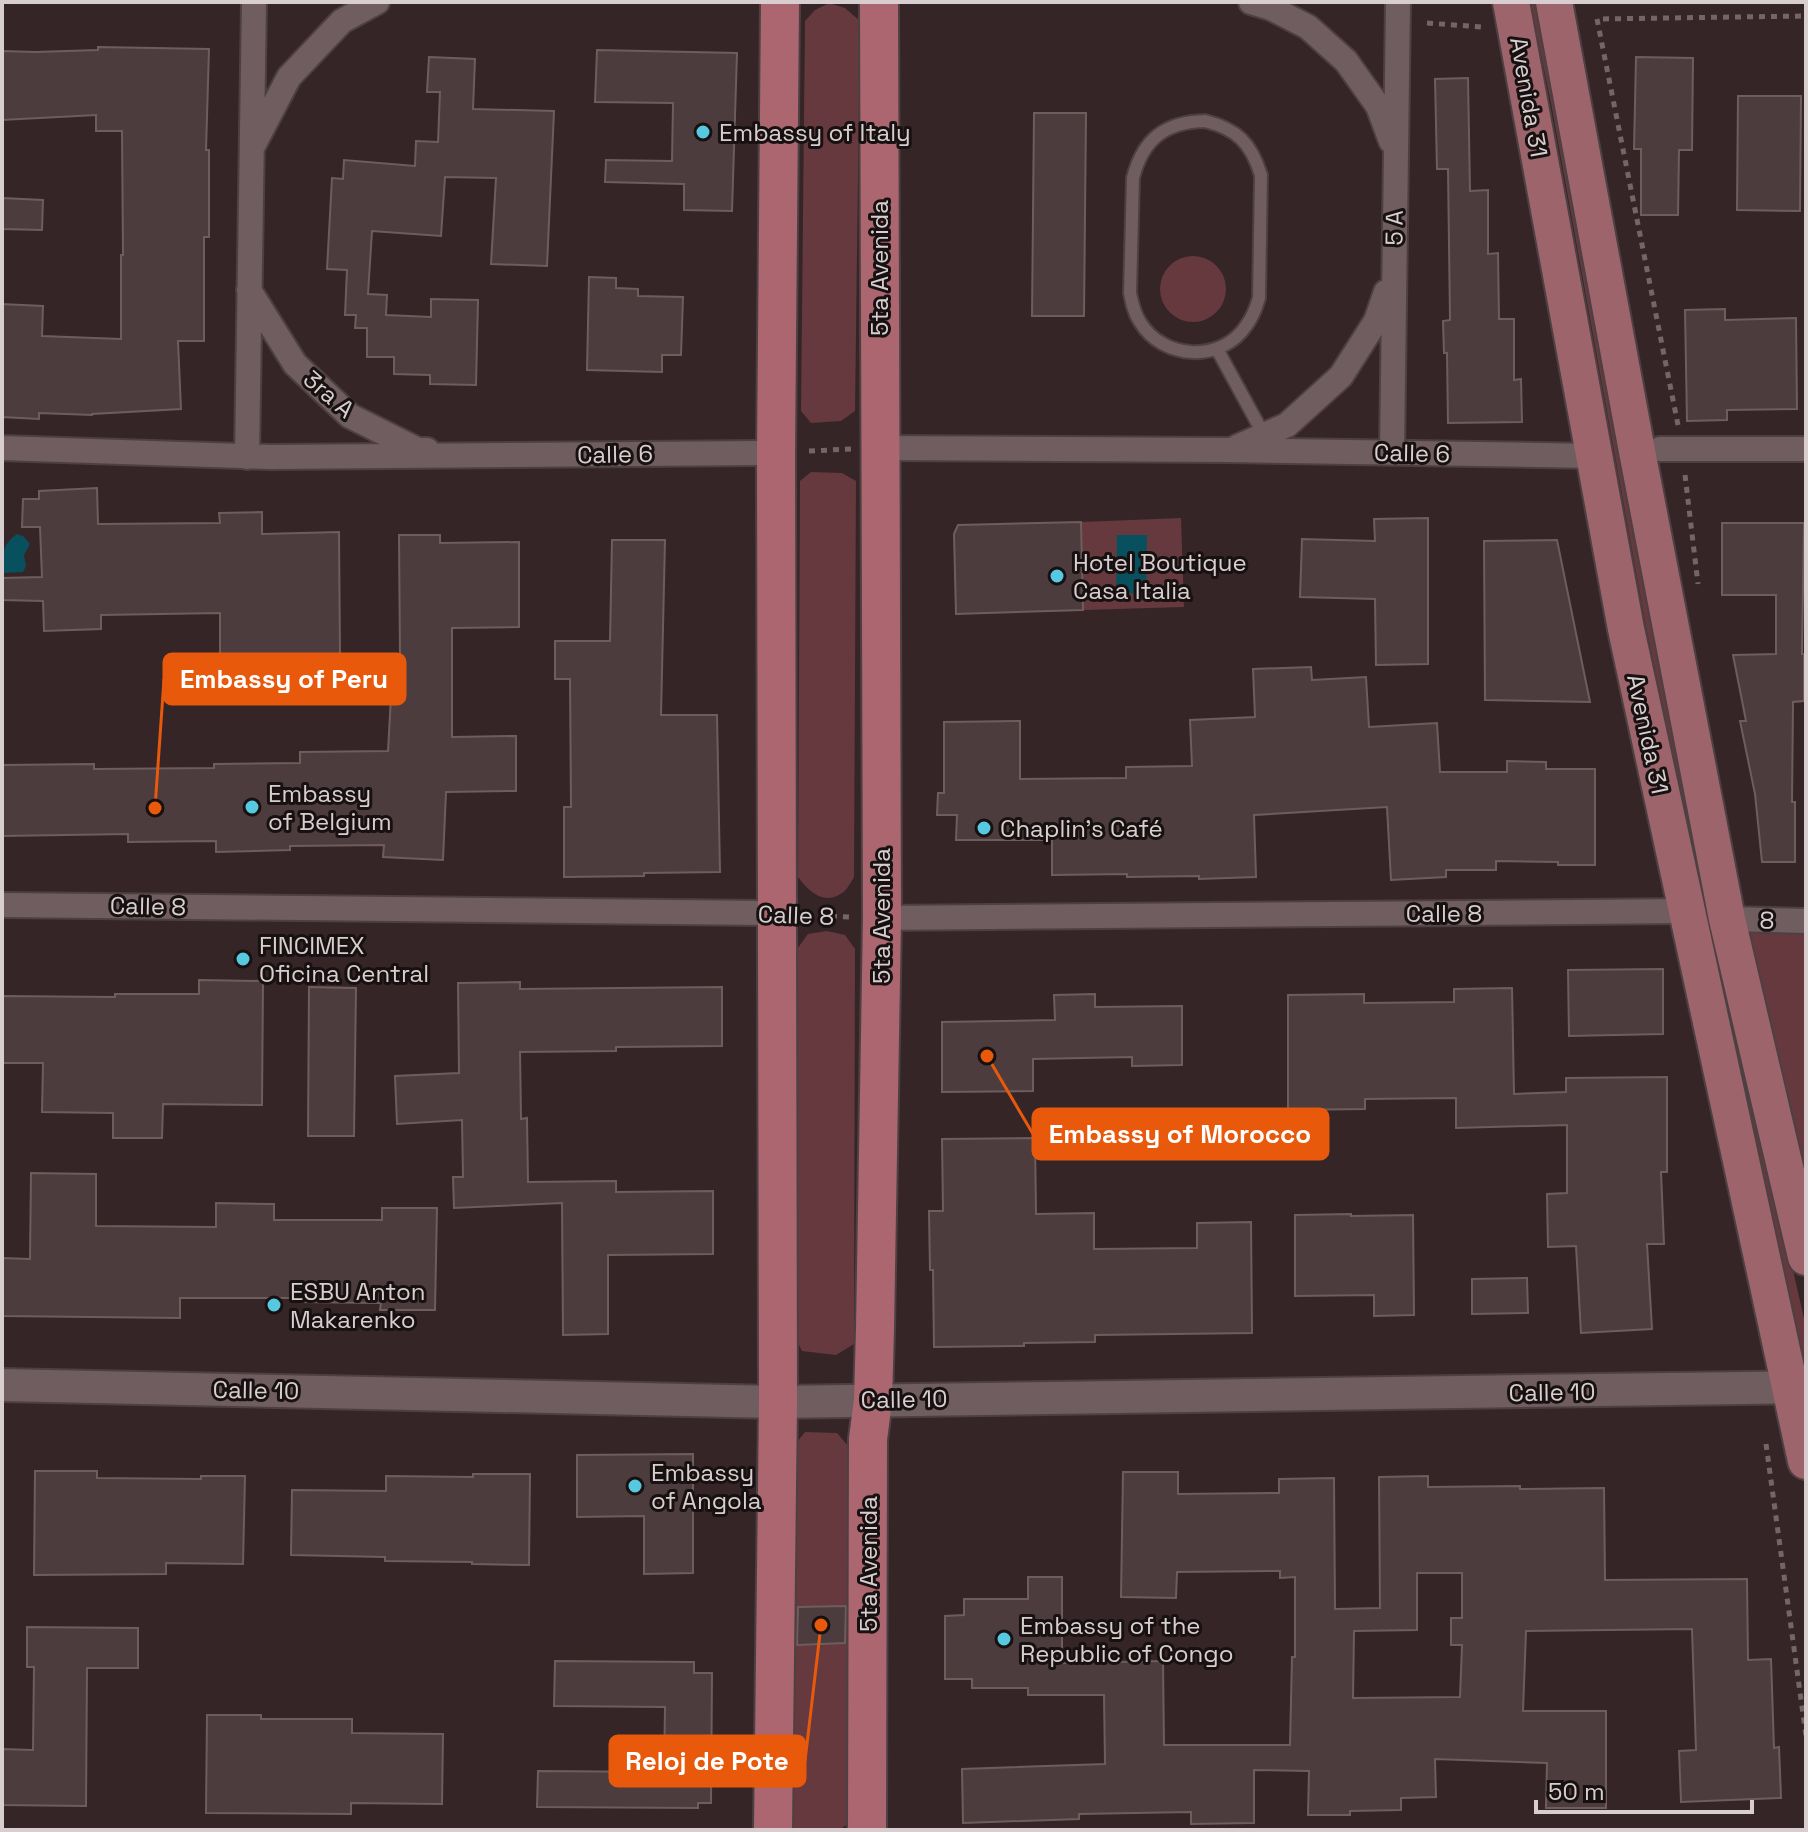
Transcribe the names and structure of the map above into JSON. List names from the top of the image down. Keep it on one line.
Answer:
{"streets":{"highway":["5ta Avenida"],"main road":["Avenida 31","Calle 10"],"street":["5 A","3ra A","Calle 6","Calle 8","8"]},"crossings":[["Avenida 31","Calle 6"],["Avenida 31","Calle 8"],["Avenida 31","8"],["Avenida 31","Calle 10"],["5 A","Calle 6"],["5ta Avenida","Calle 6"],["5ta Avenida","Calle 8"],["5ta Avenida","Calle 10"],["3ra A","Calle 6"]],"places":["Embassy of Italy","Hotel Boutique Casa Italia","Embassy of Belgium","Embassy of Peru","Chaplin's Café","FINCIMEX Oficina Central","Embassy of Morocco","ESBU Anton Makarenko","Embassy of Angola","Reloj de Pote","Embassy of the Republic of Congo"],"scale_bar":"50 m"}
